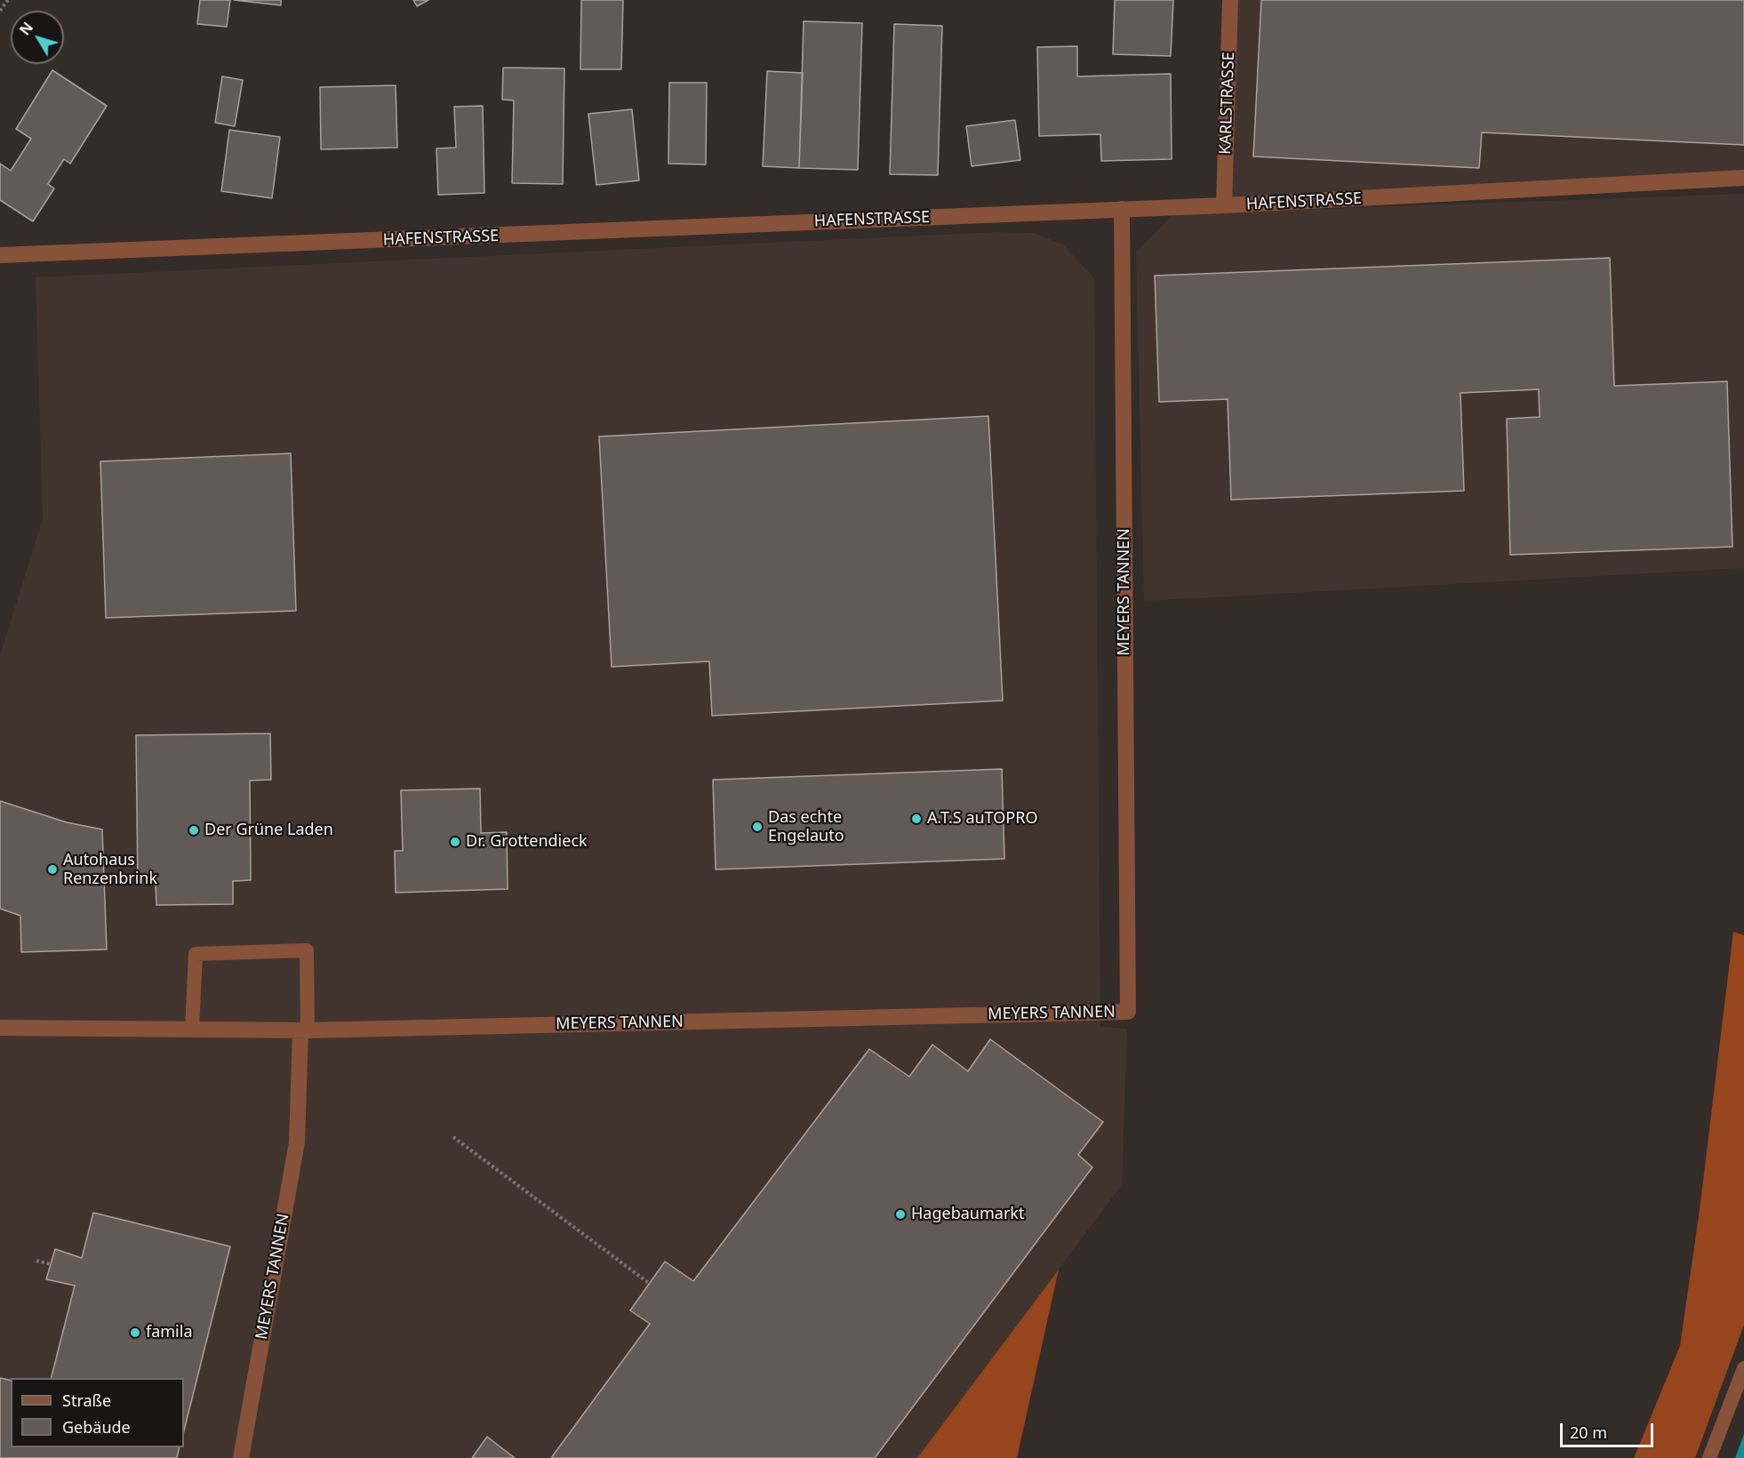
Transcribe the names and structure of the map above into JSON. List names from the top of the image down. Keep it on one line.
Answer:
{"streets":{"street":["KARLSTRASSE","HAFENSTRASSE","MEYERS TANNEN"]},"crossings":[["KARLSTRASSE","HAFENSTRASSE"],["HAFENSTRASSE","MEYERS TANNEN"]],"places":["A.T.S auTOPRO","Das echte Engelauto","Der Grüne Laden","Dr. Grottendieck","Autohaus Renzenbrink","Hagebaumarkt","famila"],"legend":["Straße","Gebäude"],"scale_bar":"20 m","north":"top left"}
